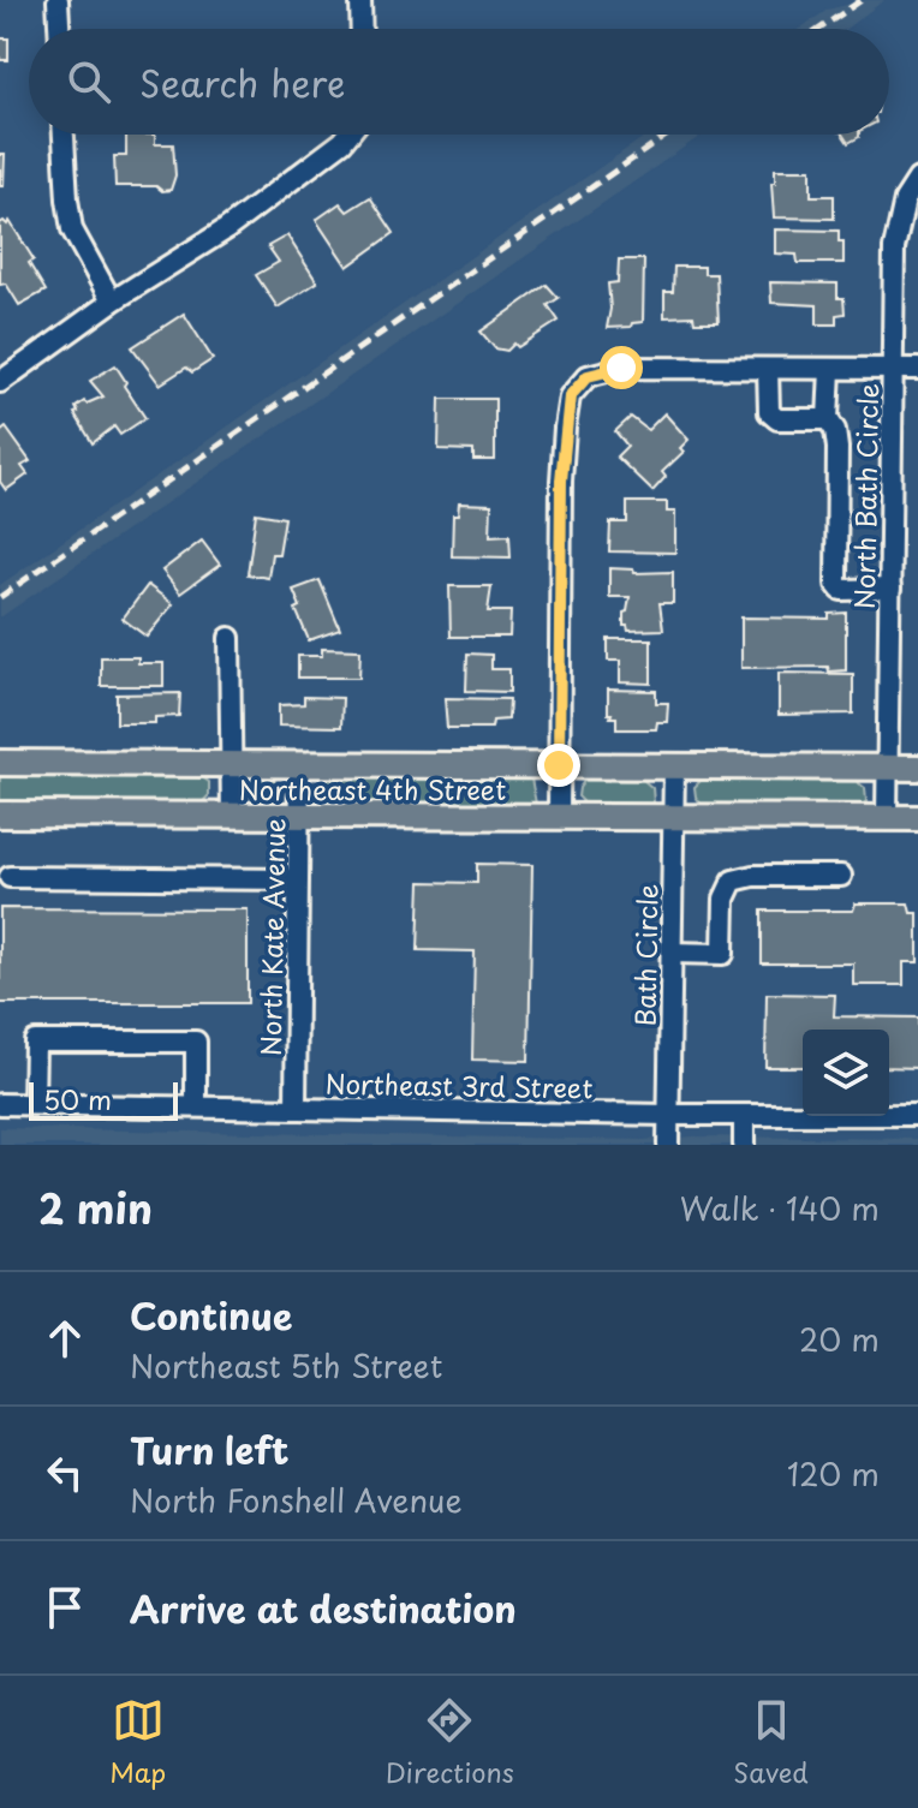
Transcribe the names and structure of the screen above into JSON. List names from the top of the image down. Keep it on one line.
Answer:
{"streets":{"main road":["Northeast 4th Street"],"street":["North Bath Circle","North Kate Avenue","Bath Circle","Northeast 3rd Street"]},"crossings":[["North Bath Circle","Northeast 4th Street"],["Northeast 4th Street","North Kate Avenue"],["Northeast 4th Street","Bath Circle"],["North Kate Avenue","Northeast 3rd Street"],["Bath Circle","Northeast 3rd Street"]],"scale_bar":"50 m","page":{"search":"Search here","scale":"50 m","heading":["2 min","Walk · 140 m"],"list":[["Continue","Northeast 5th Street","20 m"],["Turn left","North Fonshell Avenue","120 m"],"Arrive at destination"],"nav":["Map","Directions","Saved"]}}
